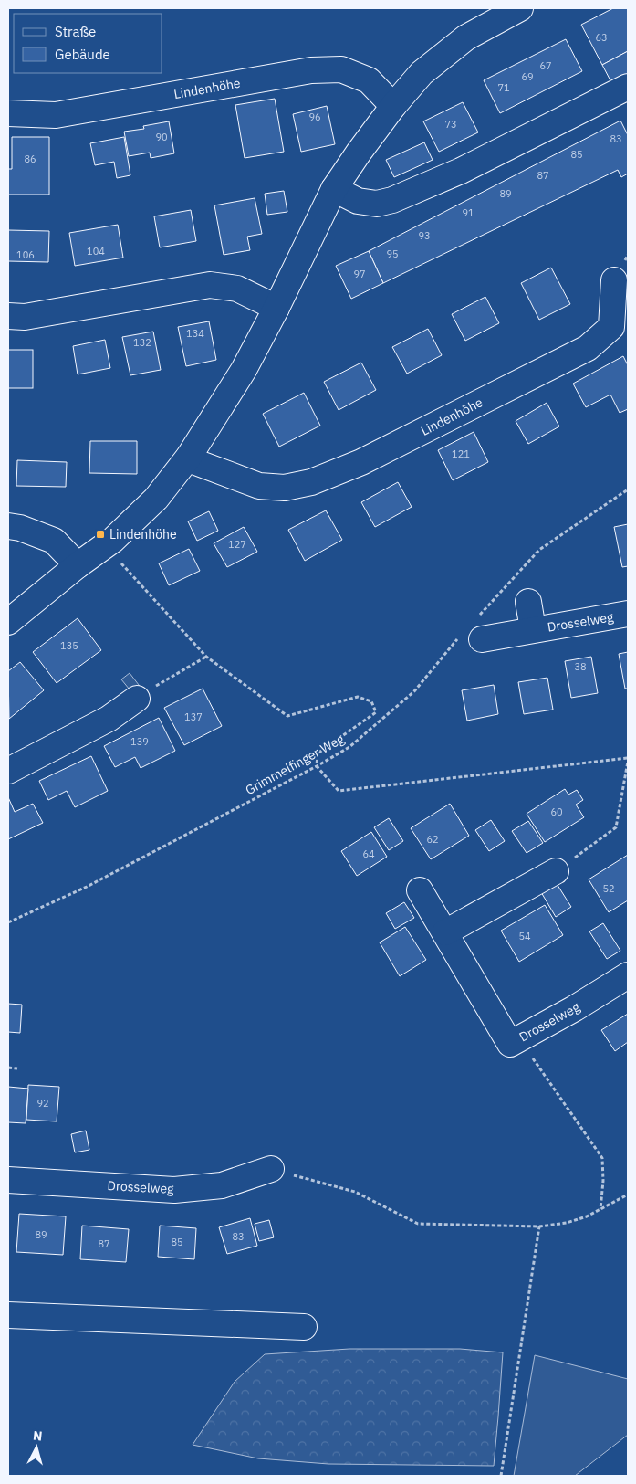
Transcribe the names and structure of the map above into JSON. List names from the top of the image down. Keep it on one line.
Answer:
{"streets":{"street":["Lindenhöhe","Drosselweg"],"path":["Grimmelfinger Weg"]},"crossings":[["Drosselweg","Grimmelfinger Weg"]],"places":{"transit":["Lindenhöhe"]},"house_numbers":["63","67","69","71","96","73","90","83","85","86","87","89","91","93","104","95","106","97","134","132","121","127","135","38","137","139","60","62","64","52","54","92","89","83","85","87"],"legend":["Straße","Gebäude"],"north":"top"}
